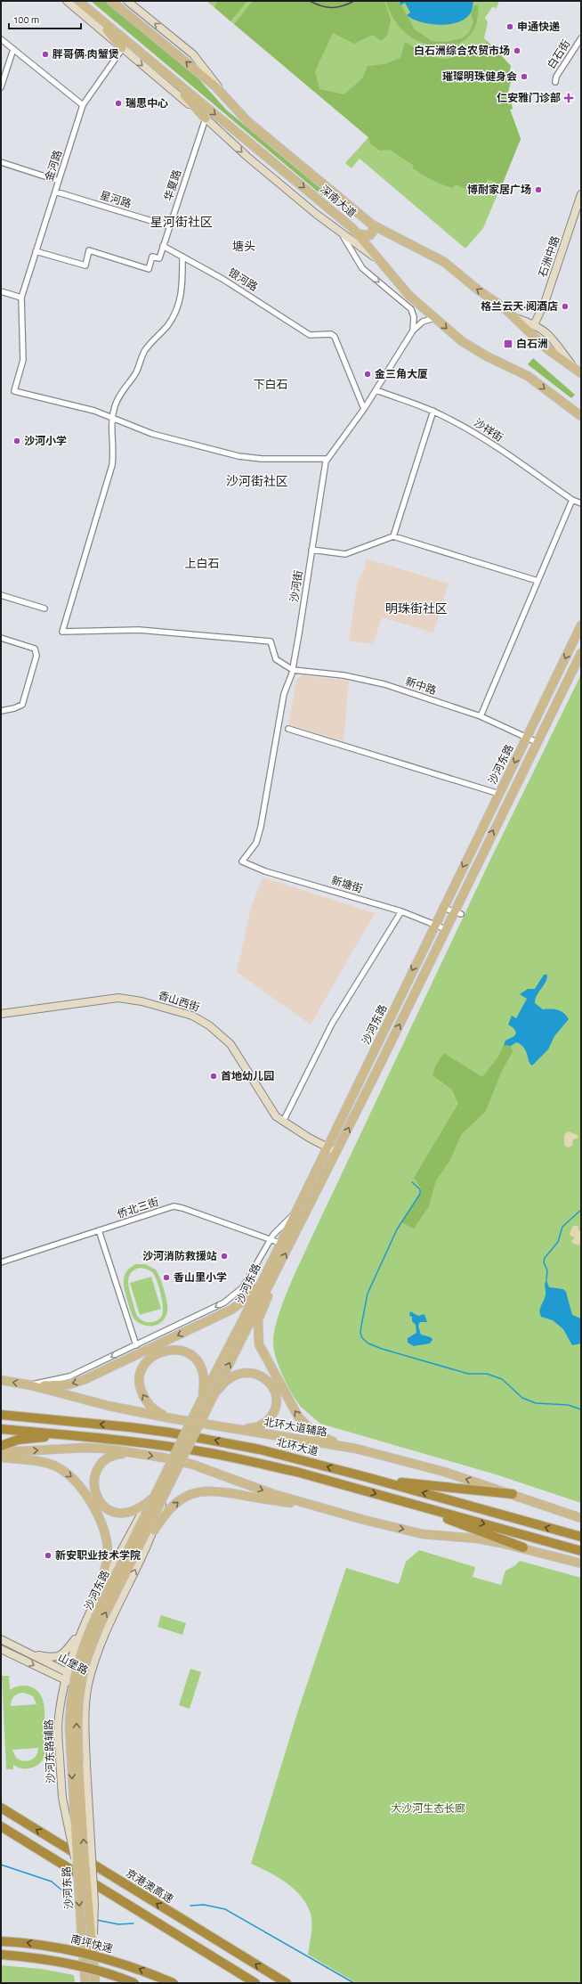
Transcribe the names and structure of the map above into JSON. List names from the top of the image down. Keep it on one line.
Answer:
{"streets":{"highway":["北环大道","京港澳高速","南坪快速"],"main road":["深南大道","石洲中路","沙河东路","香山西街","北环大道辅路","山堡路","沙河东路辅路"],"street":["白石街","金河路","华夏路","星河路","银河路","沙祥街","沙河街","新中路","新塘街","侨北三街"]},"crossings":[["金河路","华夏路"],["金河路","星河路"],["华夏路","星河路"],["华夏路","银河路"],["银河路","沙河街"],["沙祥街","沙河街"],["沙河街","新中路"],["沙河街","新塘街"],["新中路","沙河东路"],["沙河东路","新塘街"],["沙河东路","香山西街"],["沙河东路","侨北三街"],["沙河东路","沙河东路辅路"],["山堡路","沙河东路辅路"]],"districts":["星河街社区","塘头","下白石","沙河街社区","上白石","明珠街社区"],"parks":["大沙河生态长廊"],"places":{"other":["申通快递","白石洲综合农贸市场","胖哥俩·肉蟹煲","璀璨明珠健身会","瑞思中心","博耐家居广场","格兰云天·阅酒店","金三角大厦","沙河小学","首地幼儿园","沙河消防救援站","香山里小学","新安职业技术学院"],"health":["仁安雅门诊部"],"transit":["白石洲"]},"scale_bar":"100 m"}
